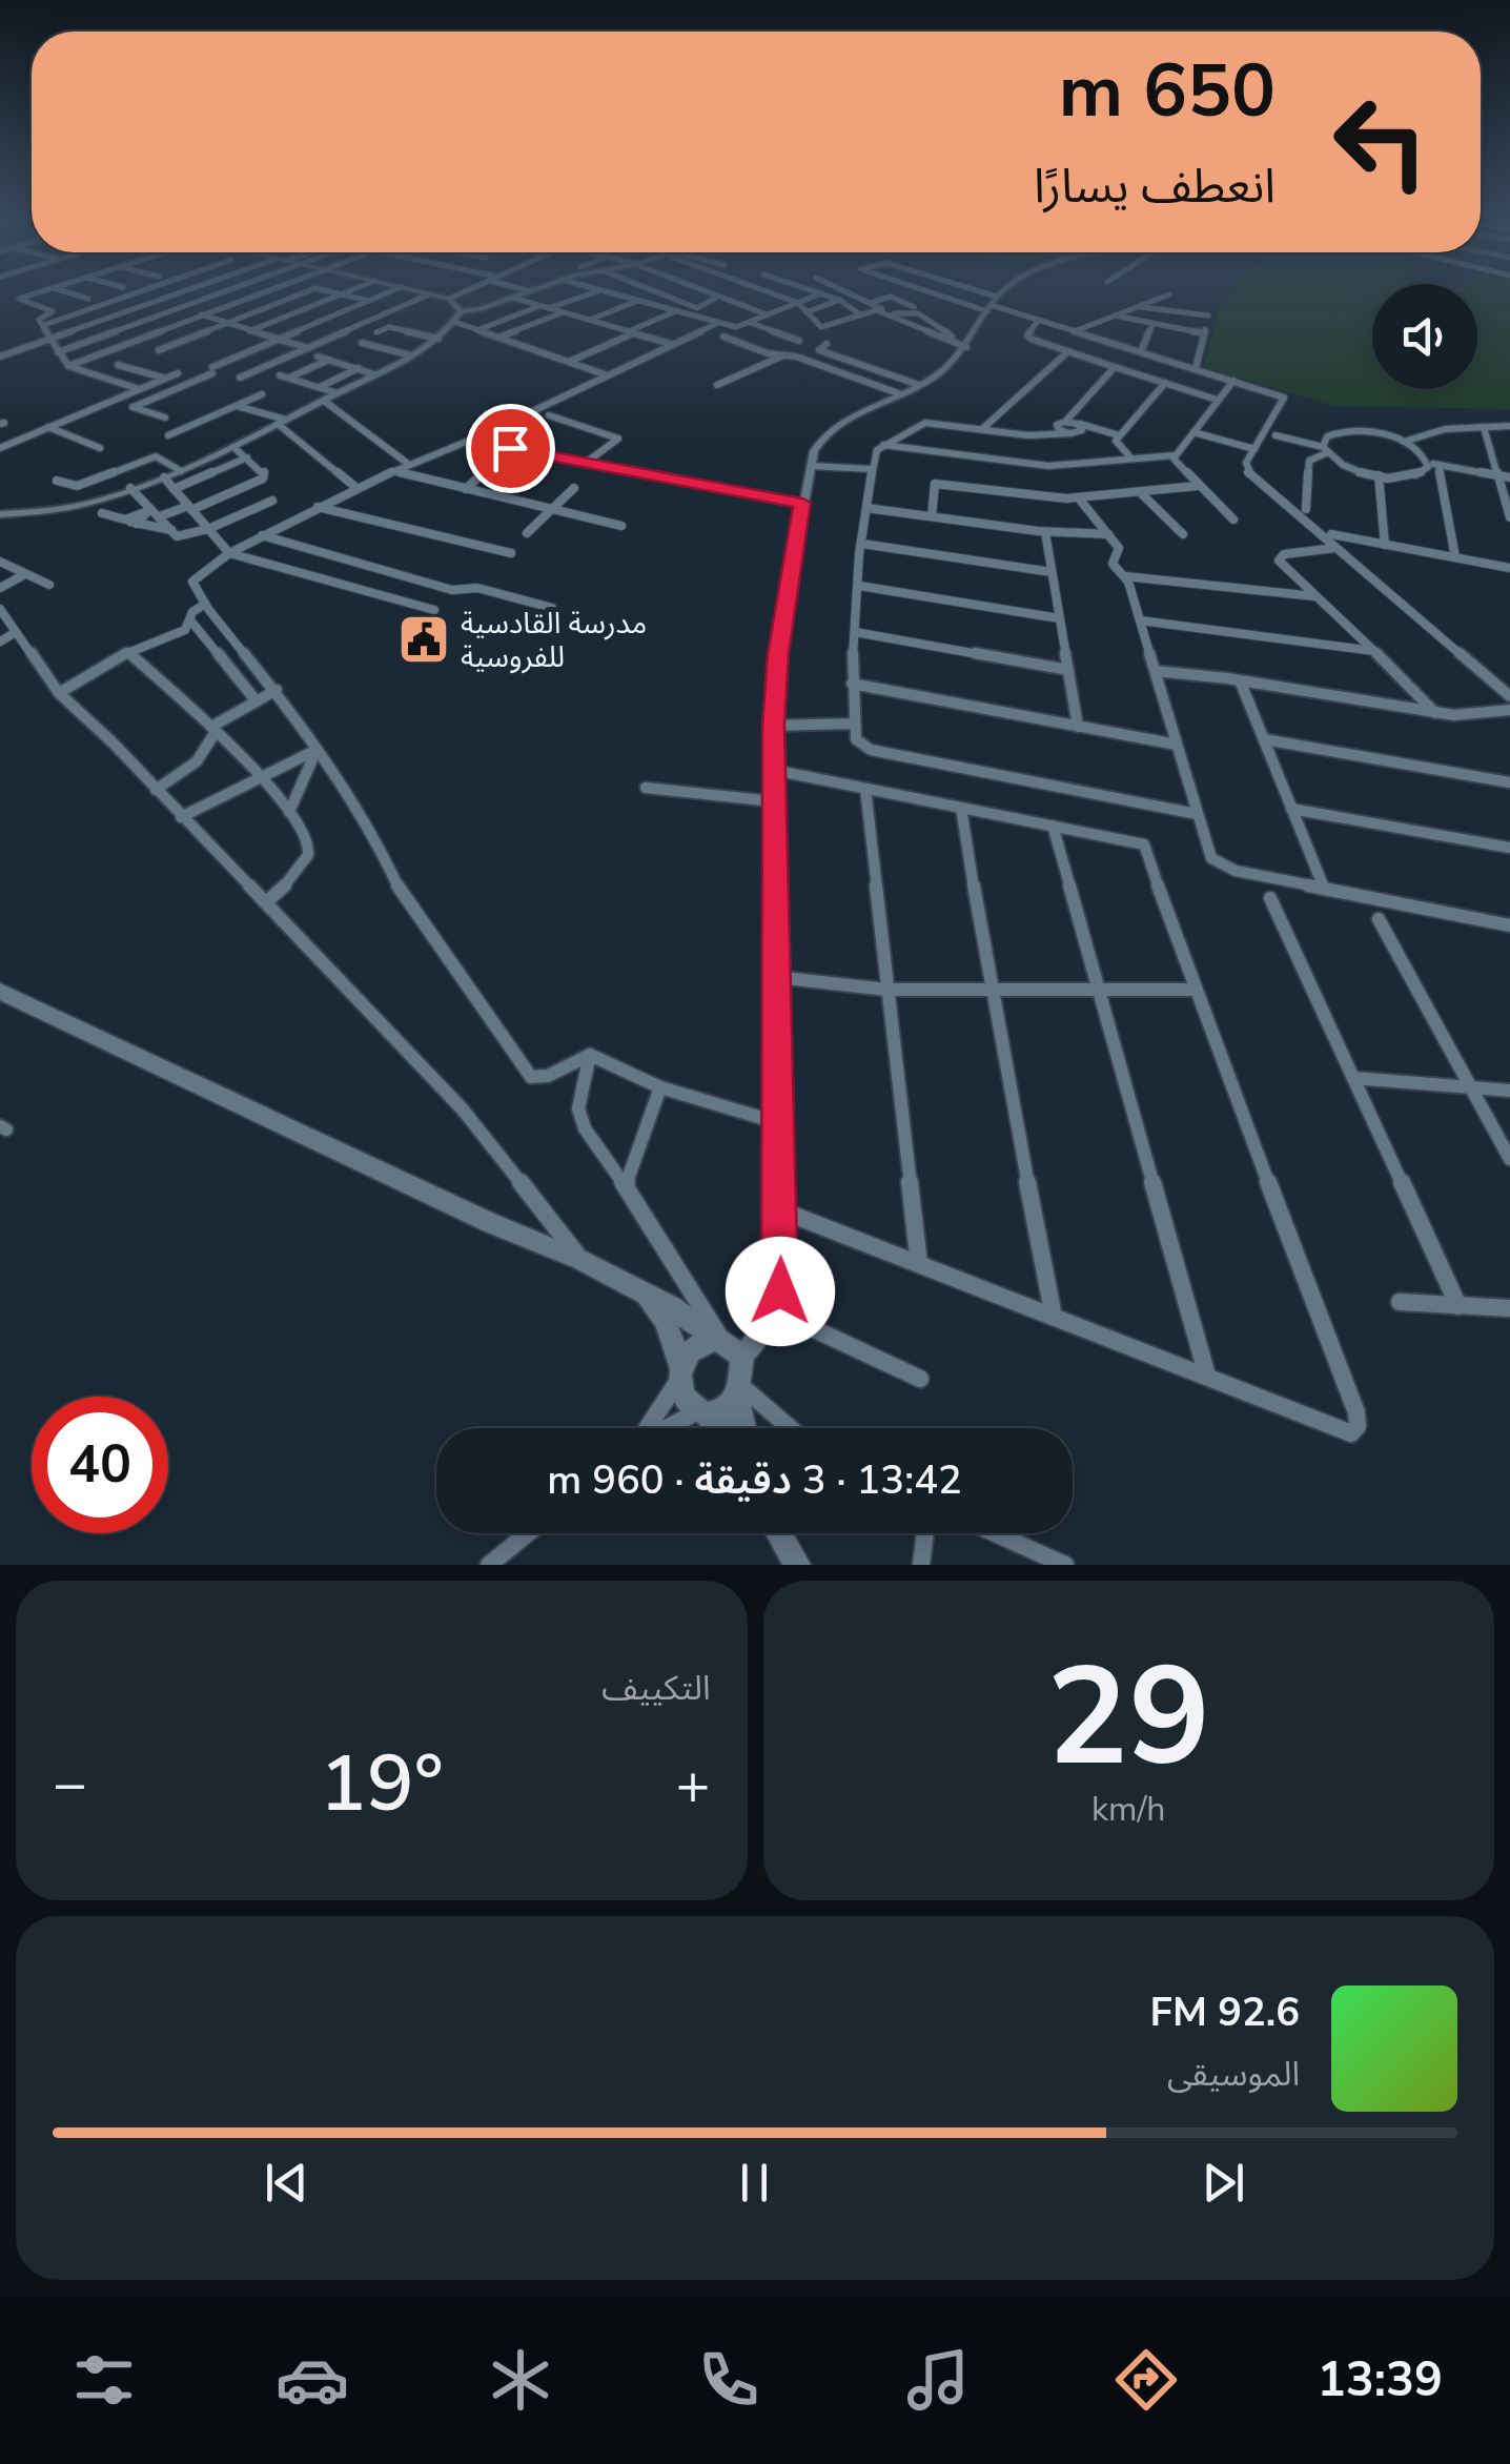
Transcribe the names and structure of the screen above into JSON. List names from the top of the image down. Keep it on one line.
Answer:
{"places":{"public building":["مدرسة القادسية للفروسية"]},"page":{"turn":["650 m","انعطف يسارًا"],"limit":"40","trip":"13:42 · 3 دقيقة · 960 m","tile":[["29","km/h"],"التكييف"],"heat":["−","19°","+"],"song":["92.6 FM","الموسيقى"],"tabs":"13:39"}}
